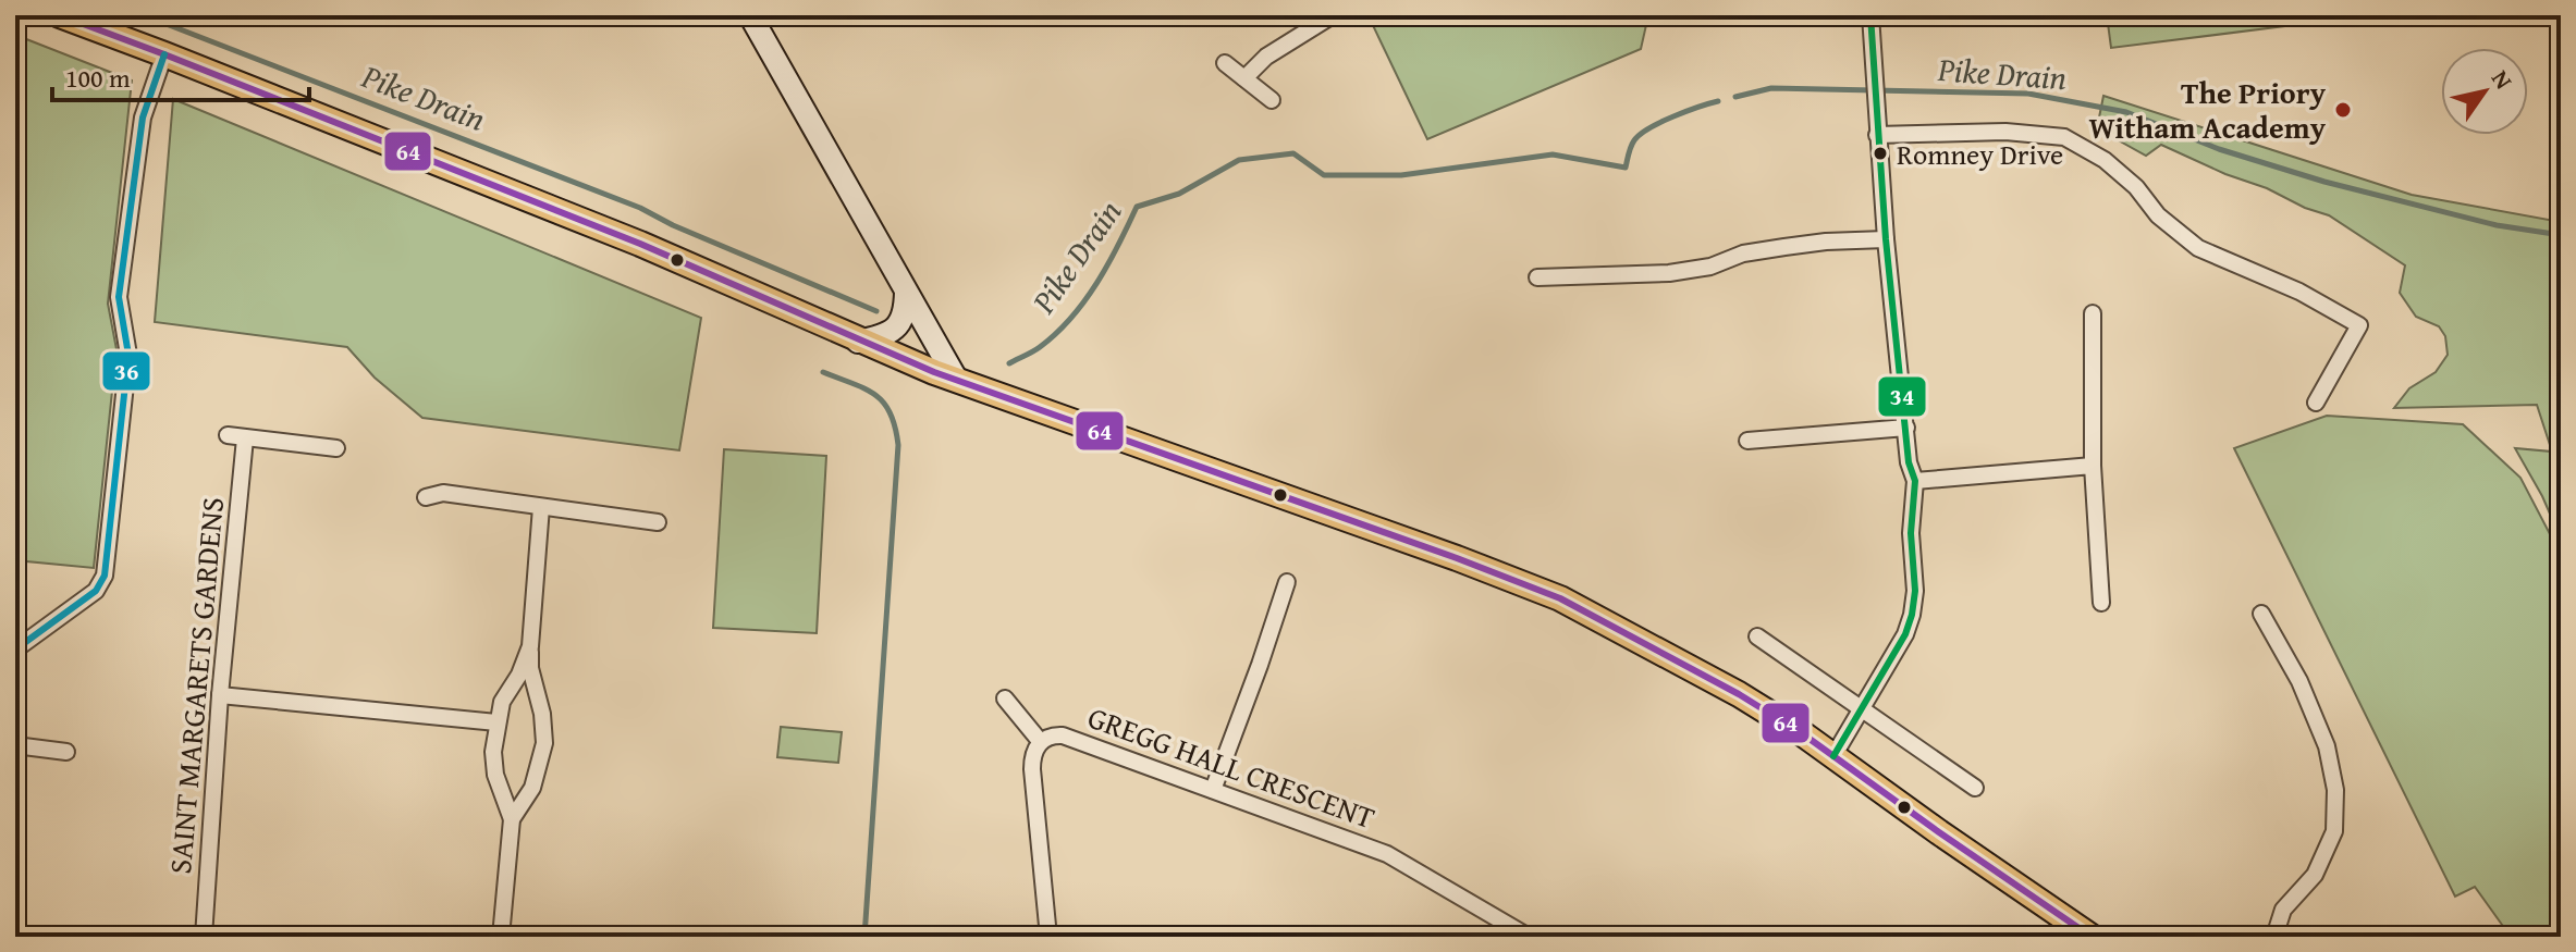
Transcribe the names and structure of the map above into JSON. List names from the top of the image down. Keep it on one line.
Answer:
{"streets":{"street":["SAINT MARGARETS GARDENS","GREGG HALL CRESCENT"]},"water":["Pike Drain"],"places":["The Priory Witham Academy","Romney Drive"],"lines":["transit line 64","transit line 34","transit line 36"],"scale_bar":"100 m","north":"top right"}
